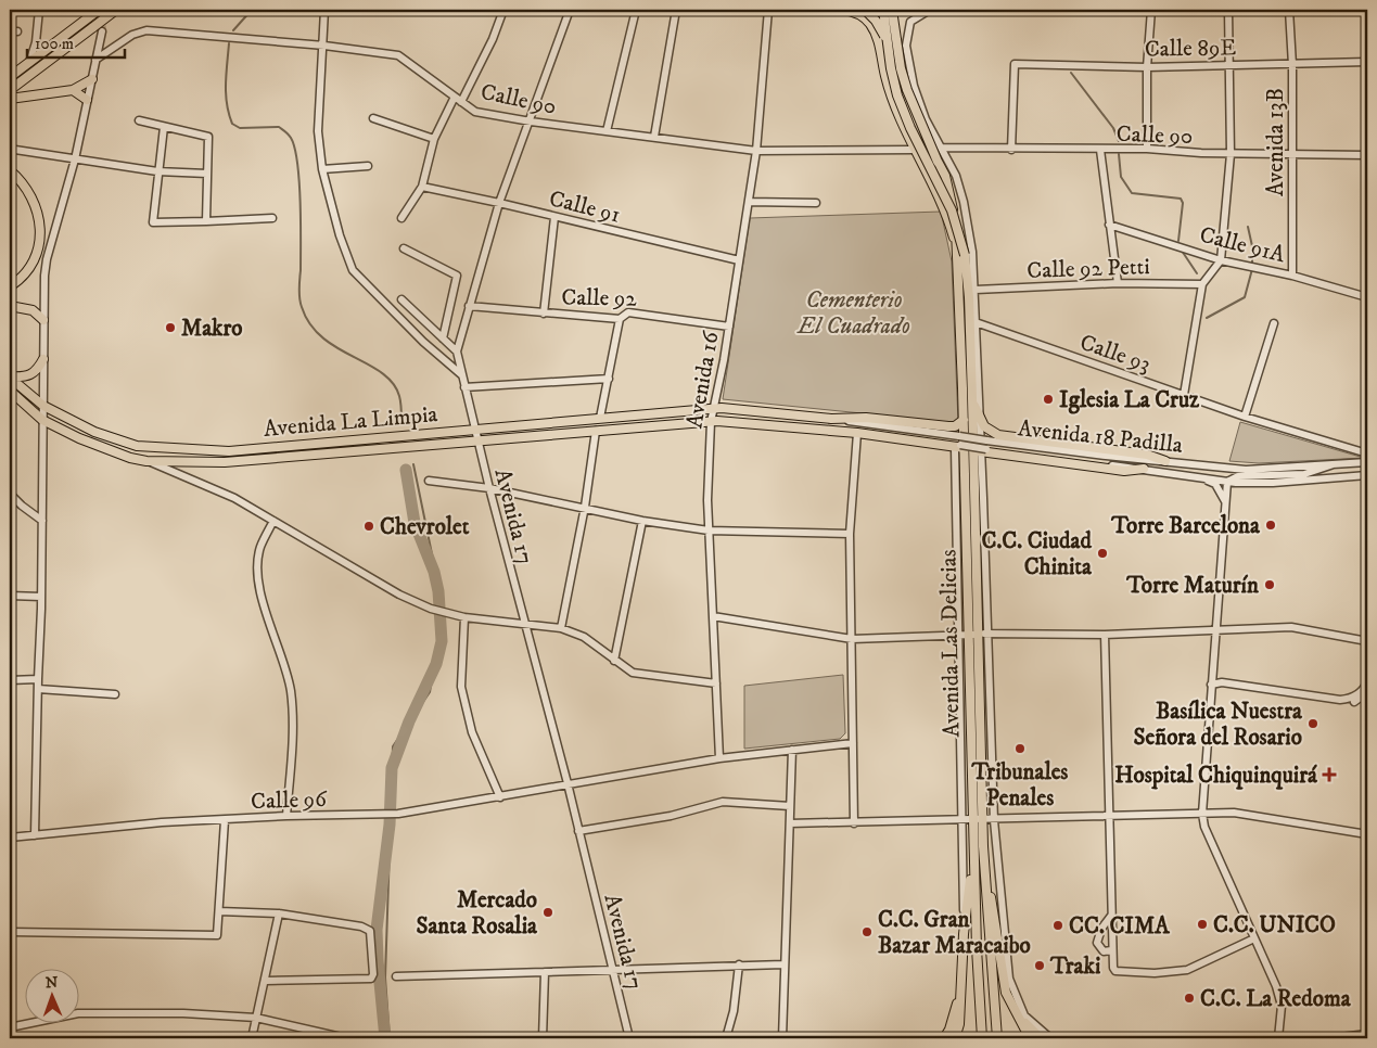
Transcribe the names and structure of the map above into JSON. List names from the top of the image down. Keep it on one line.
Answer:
{"streets":{"main road":["Avenida La Limpia","Avenida Las Delicias"],"street":["Calle 89E","Calle 90","Avenida 13B","Calle 91","Calle 91A","Calle 92 Petti","Calle 92","Calle 93","Avenida 16","Avenida 18 Padilla","Avenida 17","Calle 96"]},"crossings":[["Calle 89E","Calle 90"],["Calle 89E","Avenida 13B"],["Calle 90","Avenida 13B"],["Calle 90","Avenida 16"],["Calle 90","Avenida 17"],["Avenida 13B","Calle 91A"],["Calle 91","Avenida 16"],["Calle 91","Avenida 17"],["Calle 92","Avenida 16"],["Calle 92","Avenida 17"],["Avenida 16","Avenida La Limpia"],["Avenida 16","Calle 96"],["Avenida La Limpia","Avenida 18 Padilla"],["Avenida La Limpia","Avenida 17"],["Avenida La Limpia","Avenida Las Delicias"],["Avenida 17","Calle 96"]],"parks":["Cementerio El Cuadrado"],"places":{"other":["Makro","Iglesia La Cruz","Torre Barcelona","Chevrolet","C.C. Ciudad Chinita","Torre Maturín","Basílica Nuestra Señora del Rosario","Tribunales Penales","Mercado Santa Rosalia","C.C. UNICO","CC. CIMA","C.C. Gran Bazar Maracaibo","Traki","C.C. La Redoma"],"health":["Hospital Chiquinquirá"]},"scale_bar":"100 m","north":"top"}
